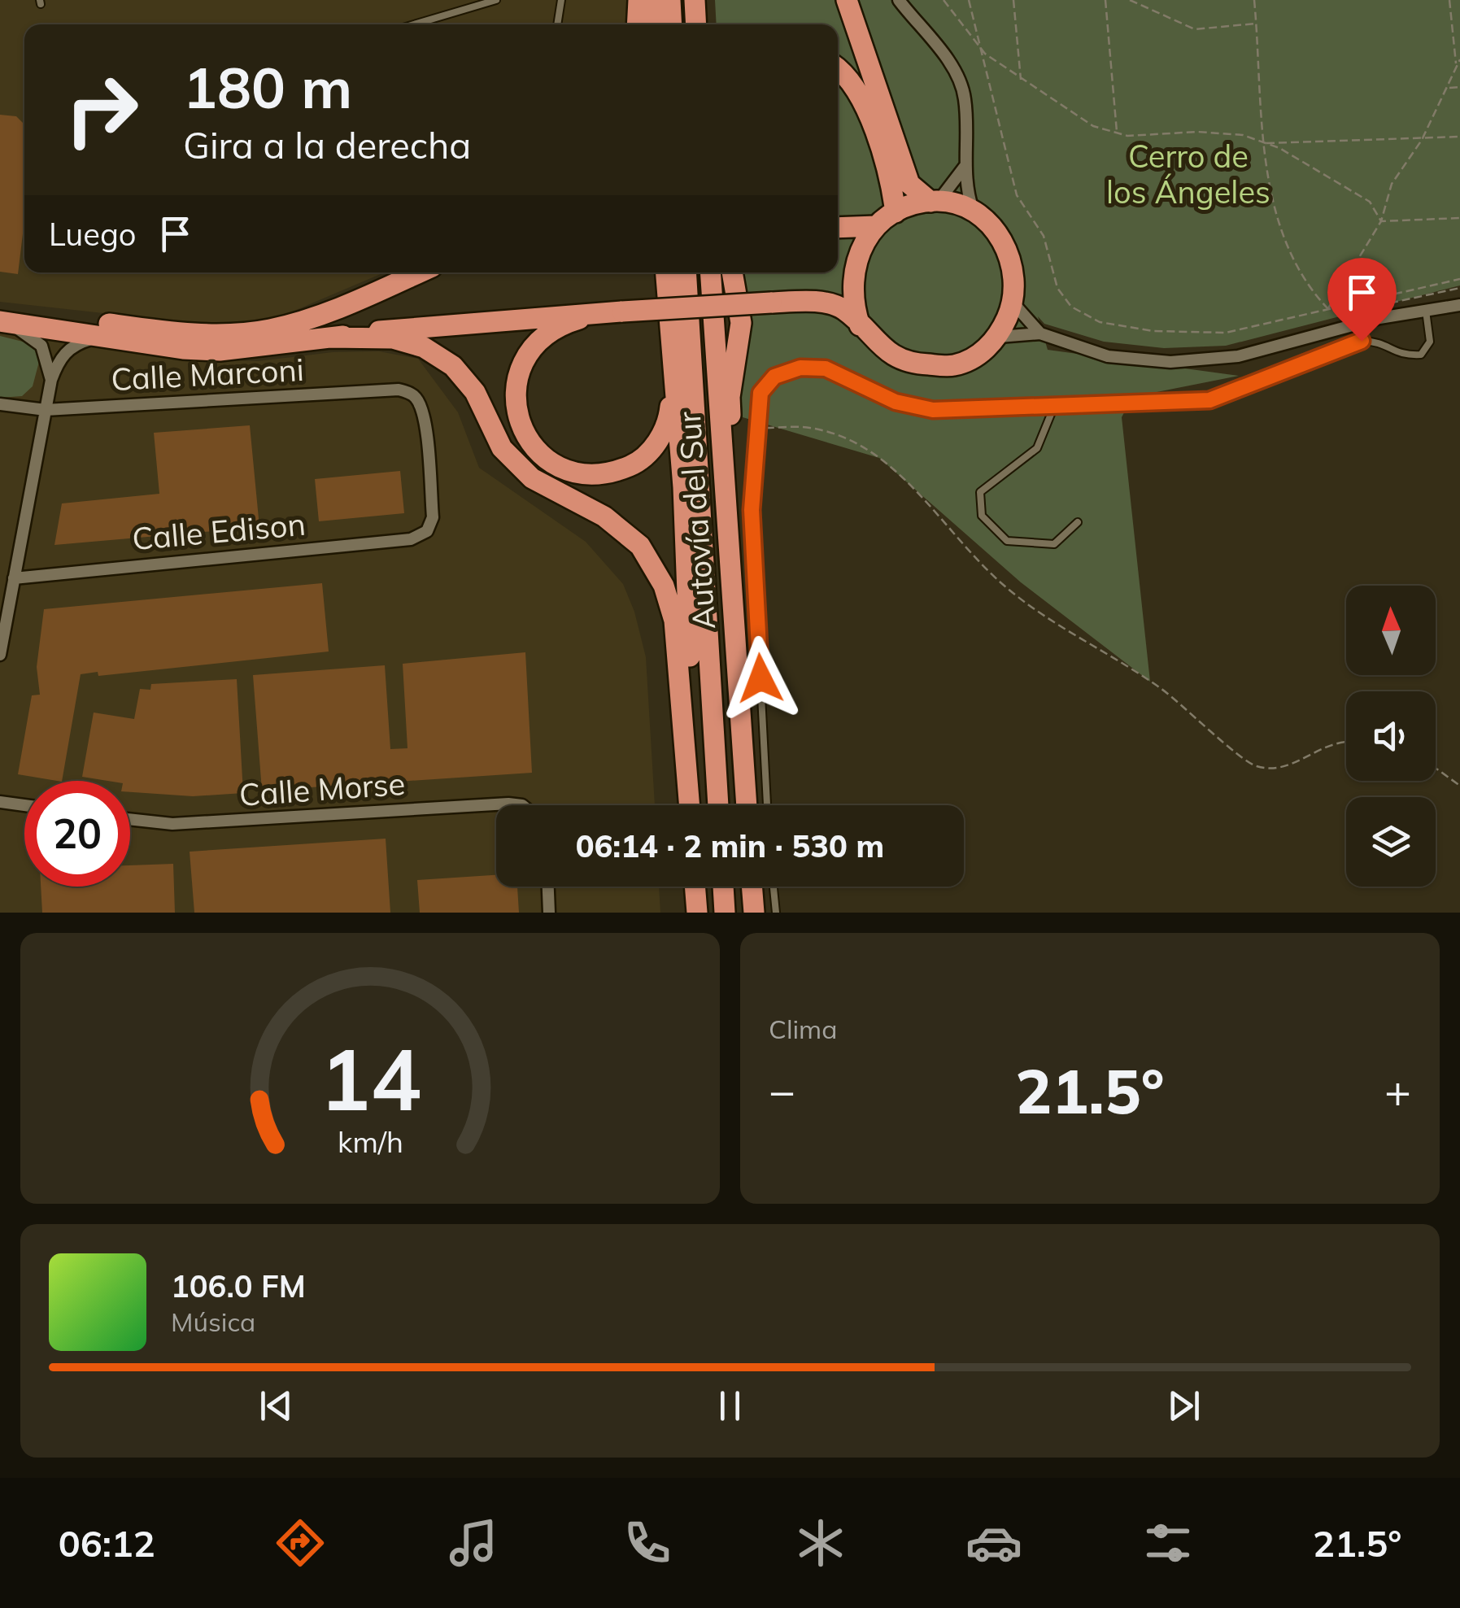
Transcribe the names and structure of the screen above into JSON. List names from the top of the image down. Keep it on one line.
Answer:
{"streets":{"highway":["Autovía del Sur"],"street":["Calle Marconi","Calle Edison","Calle Morse"]},"crossings":[["Calle Marconi","Calle Edison"]],"parks":["Cerro de los Ángeles"],"north":"top","page":{"turn":["180 m","Gira a la derecha"],"then":"Luego","limit":"20","trip":"06:14 · 2 min · 530 m","tile":"Clima","heat":["−","21.5°","+"],"song":["106.0 FM","Música"],"tabs":["06:12","21.5°"],"gauge":["14","km/h"]}}
